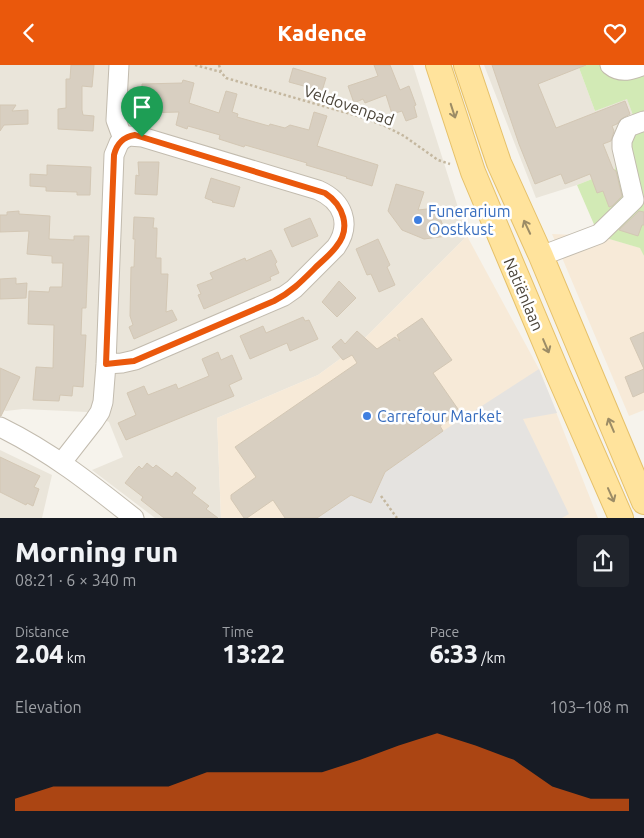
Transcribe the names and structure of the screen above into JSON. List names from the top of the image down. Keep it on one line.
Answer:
{"streets":{"main road":["Natiënlaan"],"path":["Veldovenpad"]},"crossings":[["Veldovenpad","Natiënlaan"]],"places":["Funerarium Oostkust","Carrefour Market"],"page":{"header":"Kadence","heading":["Morning run","08:21 · 6 × 340 m"],"stats":[["Distance","2.04 km"],["Time","13:22"],["Pace","6:33 /km"]],"chart":["Elevation","103–108 m"]}}
